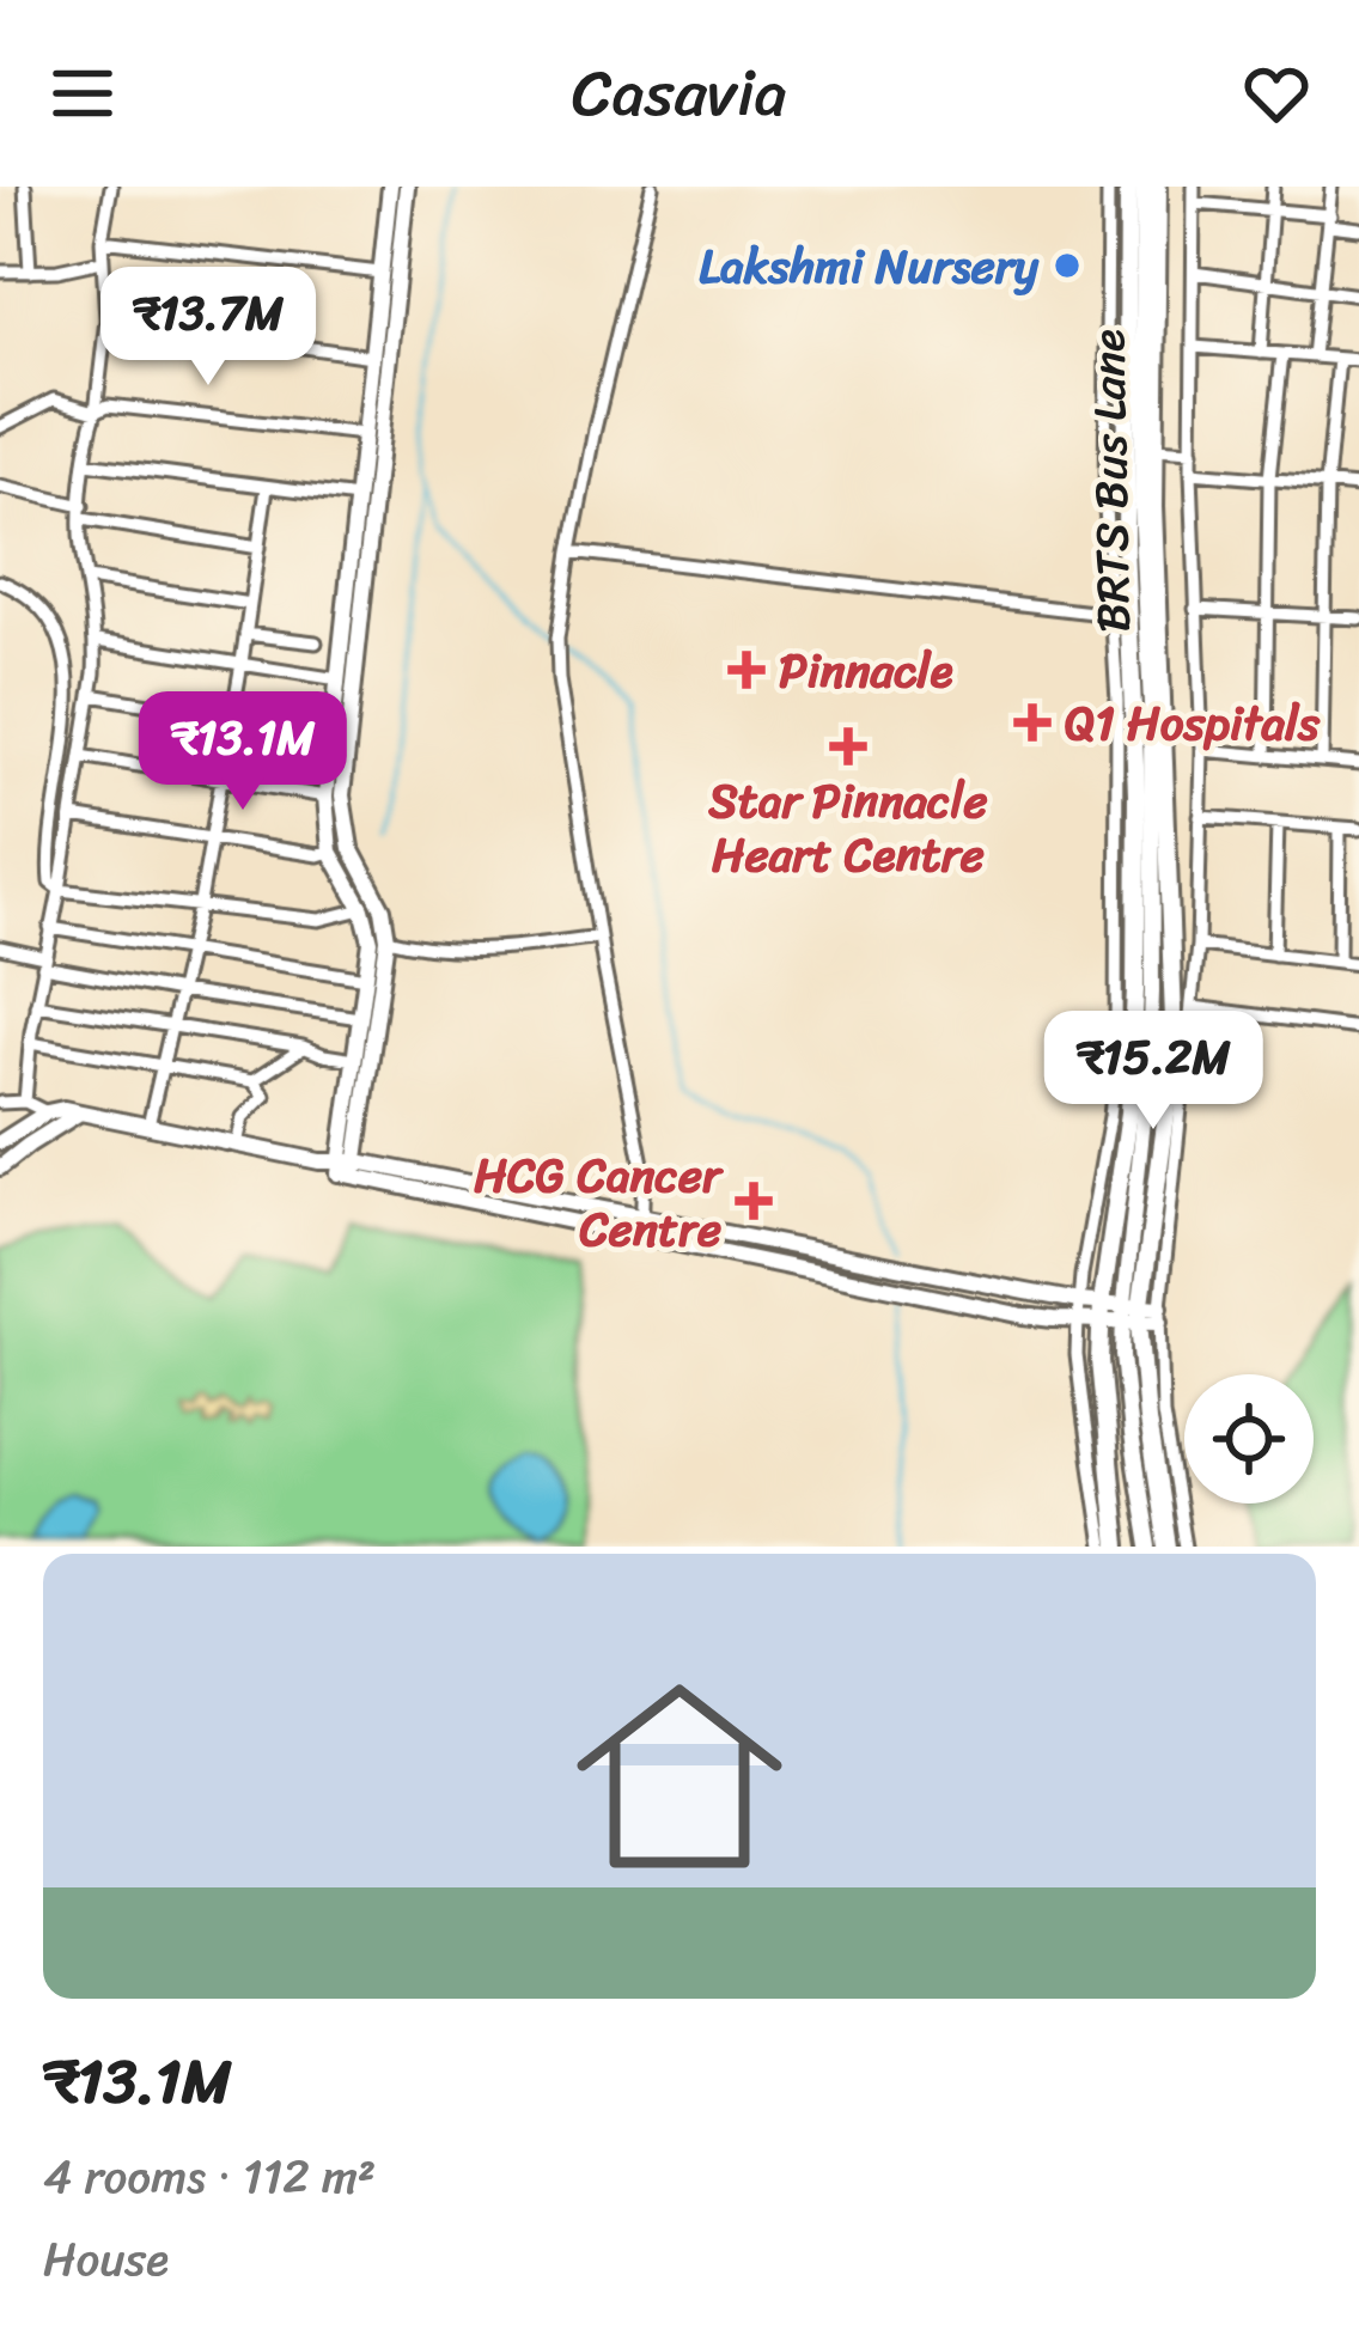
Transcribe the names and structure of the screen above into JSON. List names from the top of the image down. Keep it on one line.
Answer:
{"streets":{"street":["BRTS Bus Lane"]},"places":{"other":["Lakshmi Nursery"],"health":["Pinnacle","Q1 Hospitals","Star Pinnacle Heart Centre","HCG Cancer Centre"]},"page":{"header":"Casavia","price":["₹13.7M","₹13.1M","₹15.2M"],"list":[{"name":"₹13.1M","note":"4 rooms · 112 m² · House"}]}}
